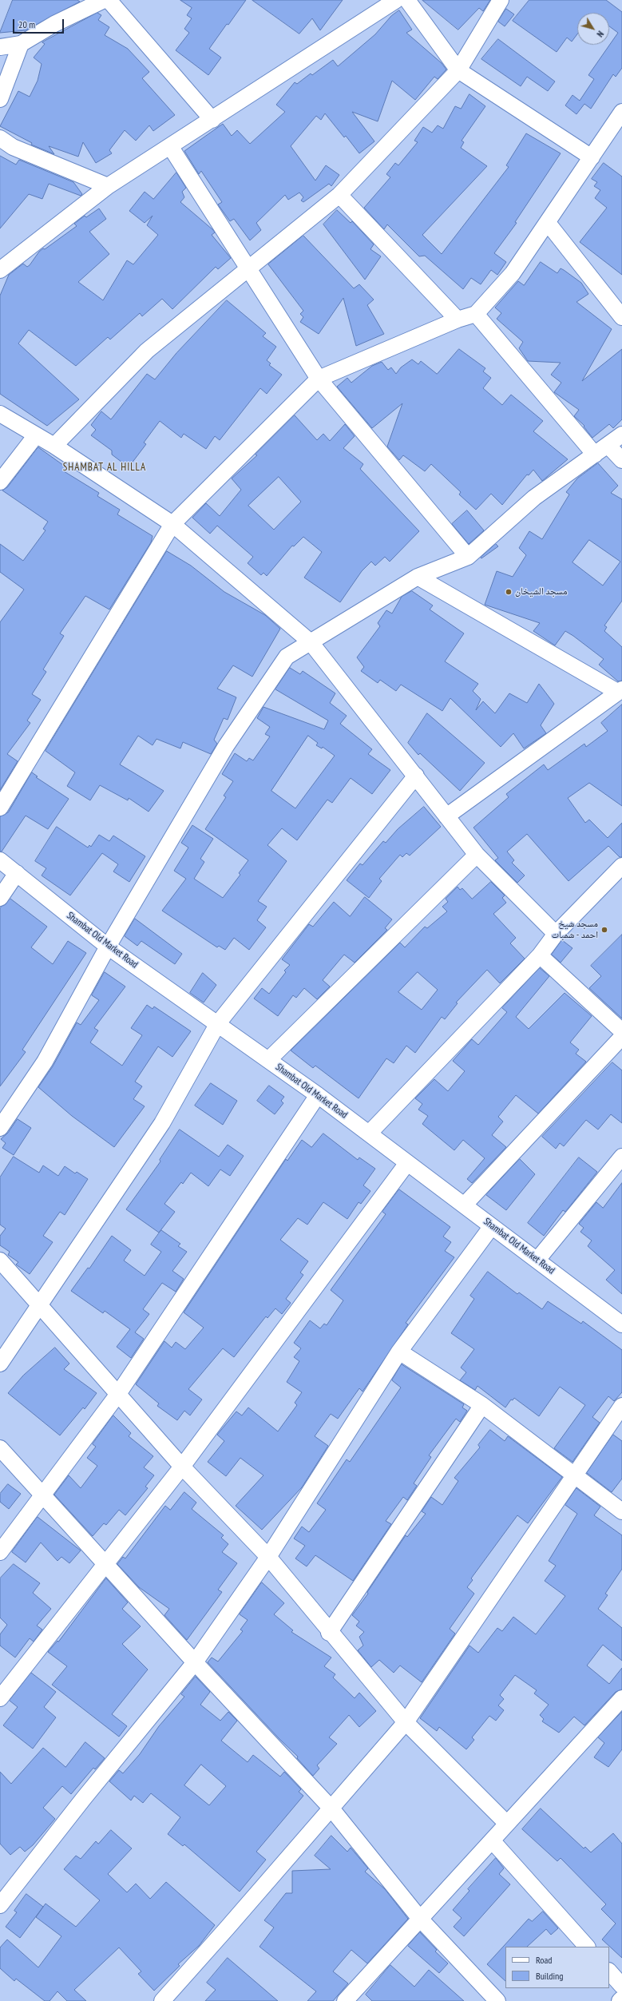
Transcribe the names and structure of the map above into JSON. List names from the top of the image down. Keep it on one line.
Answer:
{"streets":{"street":["Shambat Old Market Road"]},"districts":["SHAMBAT AL HILLA"],"places":["مسجد الشيخان","مسجد شيخ احمد - شمبات"],"legend":["Road","Building"],"scale_bar":"20 m","north":"bottom right"}
